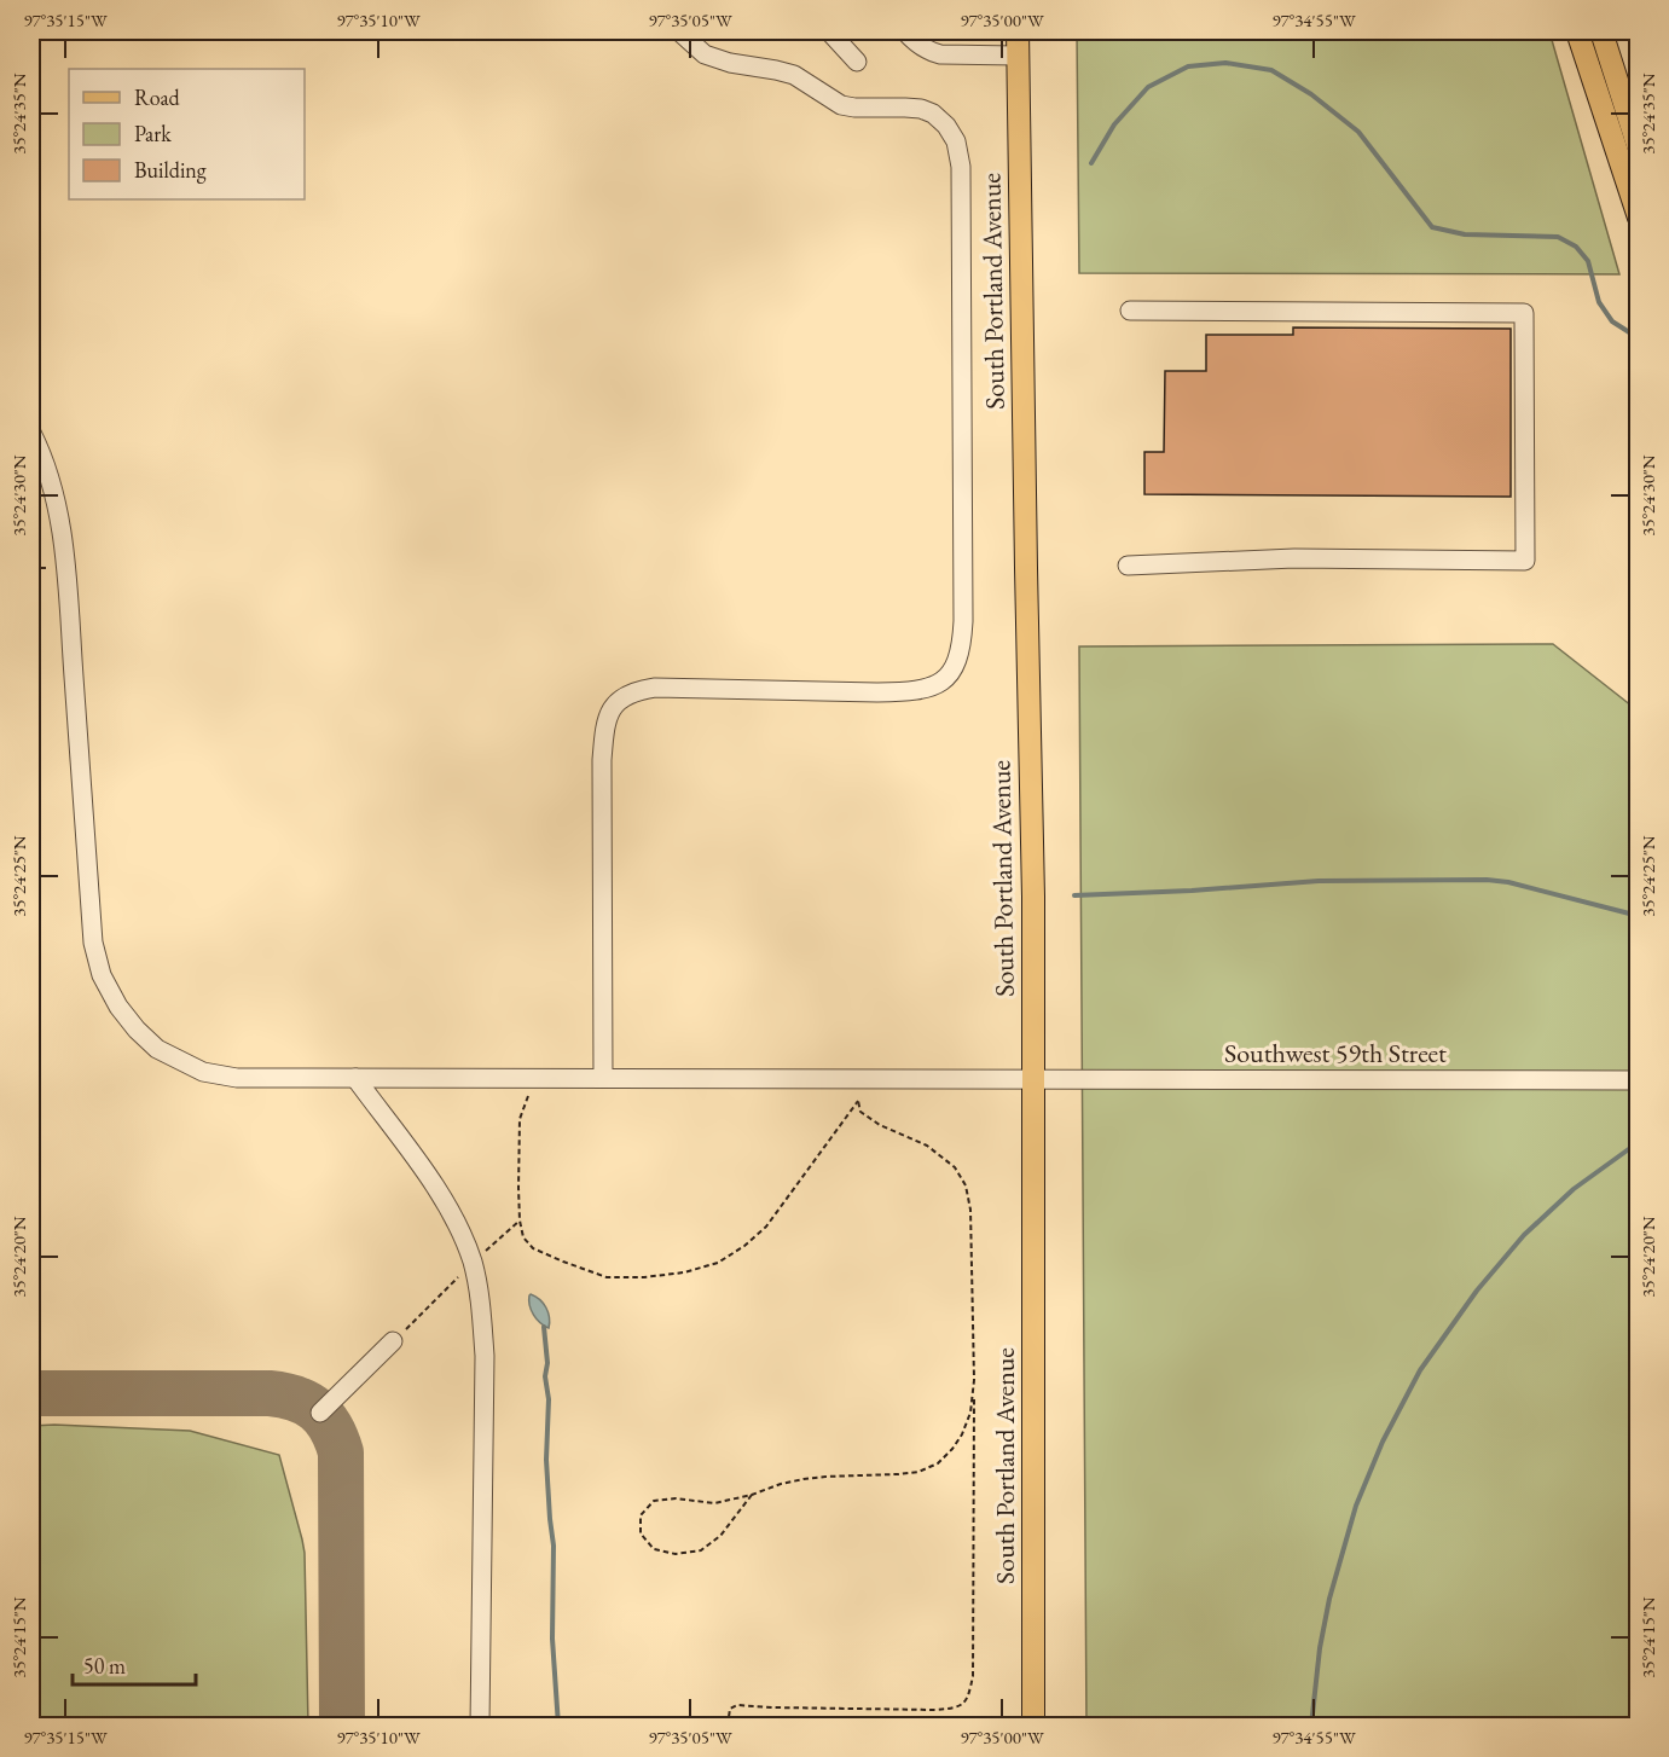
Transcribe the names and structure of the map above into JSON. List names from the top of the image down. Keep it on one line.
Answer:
{"streets":{"main road":["South Portland Avenue"],"street":["Southwest 59th Street"]},"crossings":[["South Portland Avenue","Southwest 59th Street"]],"legend":["Road","Park","Building"],"scale_bar":"50 m","coordinates":["97°35'15\"W","97°35'10\"W","97°35'05\"W","97°35'00\"W","97°34'55\"W","35°24'35\"N","35°24'30\"N","35°24'25\"N","35°24'20\"N","35°24'15\"N"]}
